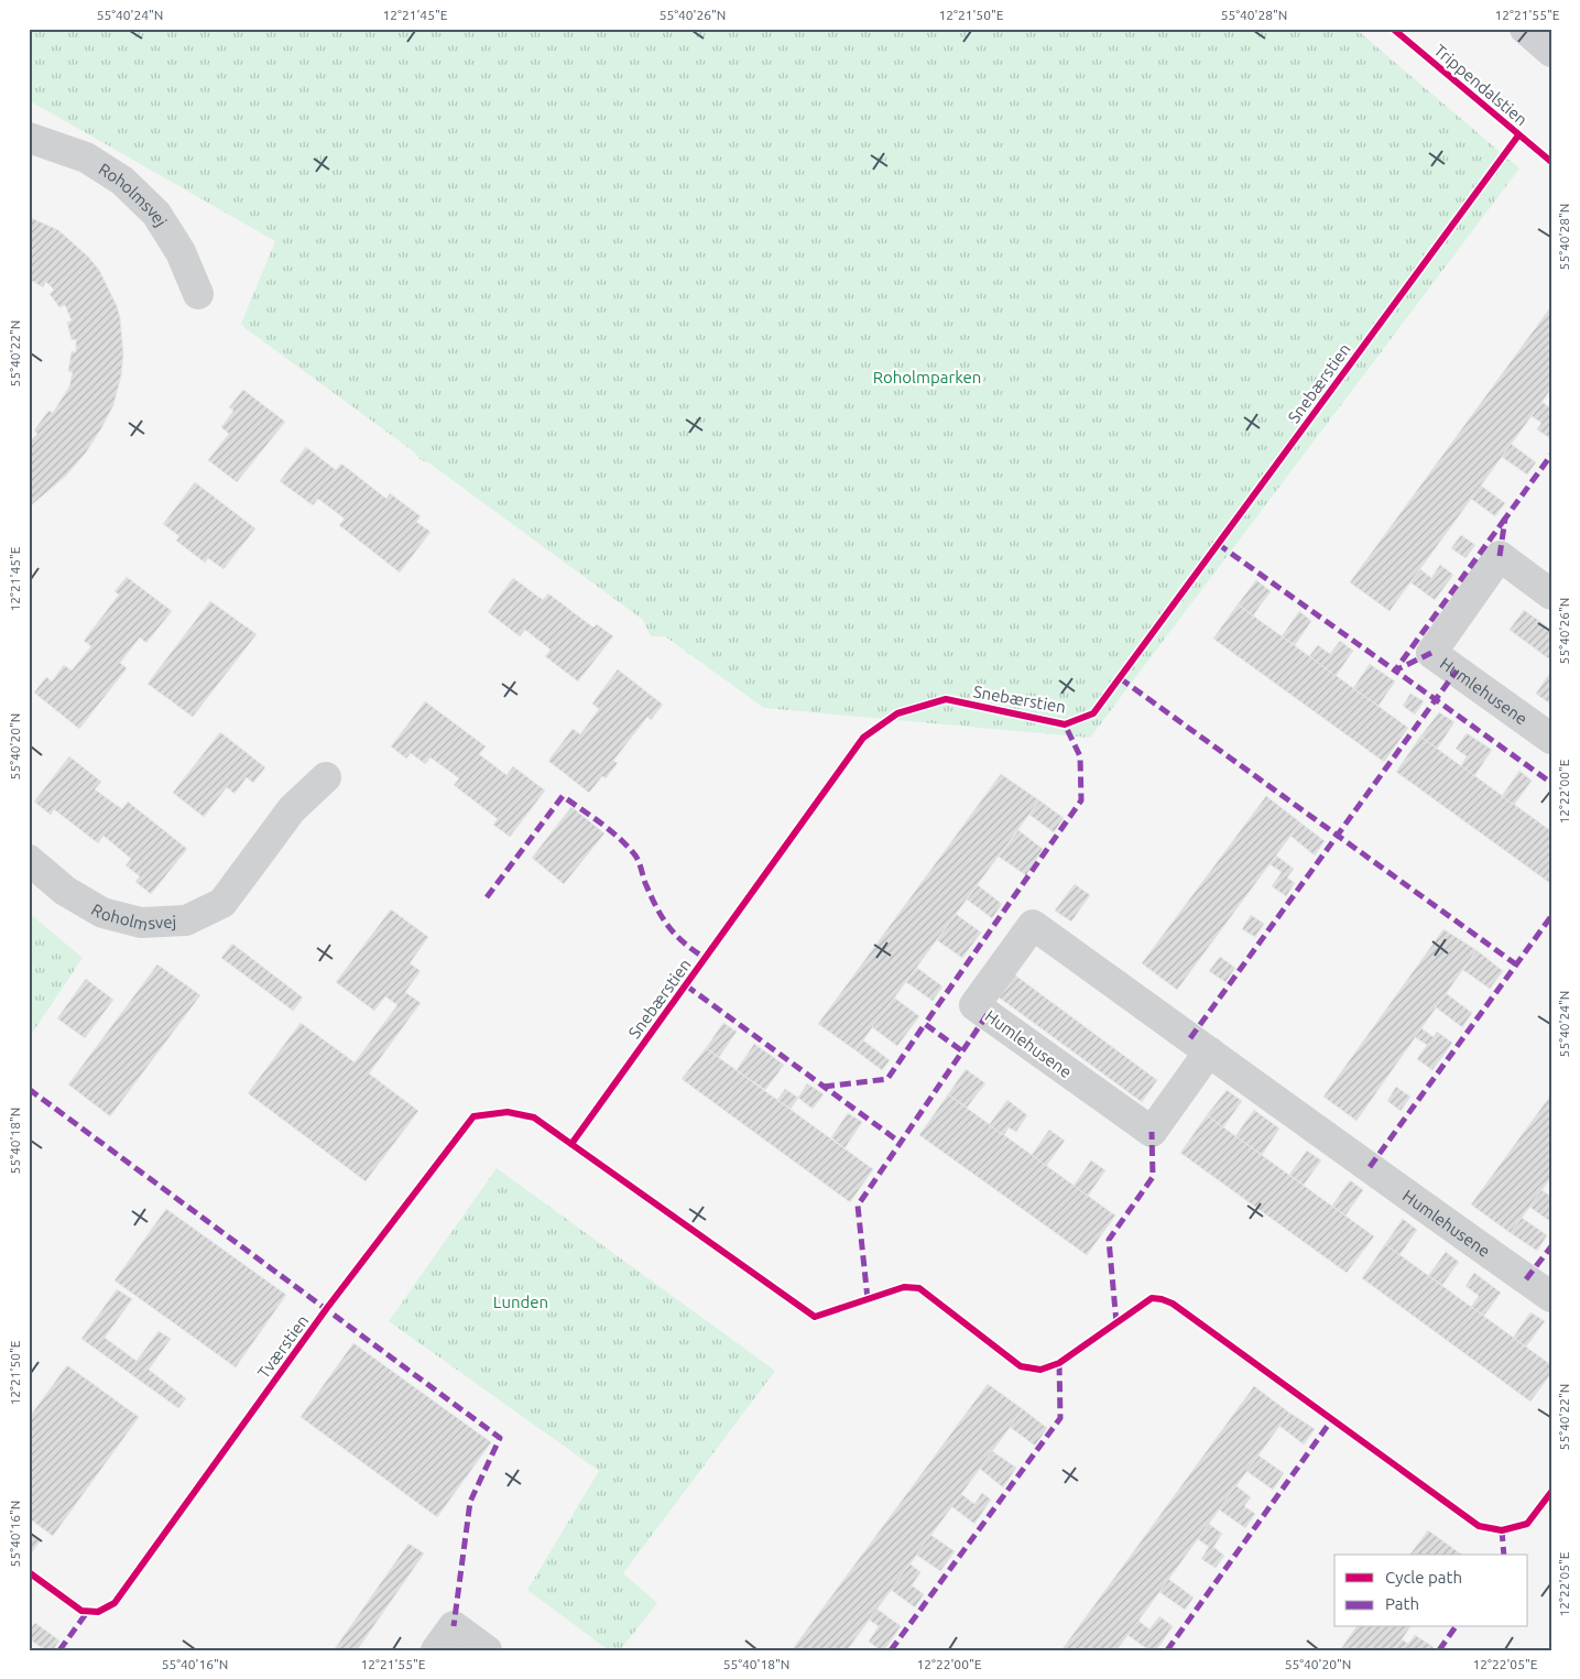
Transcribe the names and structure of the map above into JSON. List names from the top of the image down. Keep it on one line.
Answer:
{"streets":{"street":["Roholmsvej","Humlehusene"],"cycle path":["Trippendalstien","Tværstien"]},"parks":["Roholmparken","Lunden"],"legend":["Cycle path","Path"],"coordinates":["55°40'24\"N","12°21'45\"E","55°40'26\"N","12°21'50\"E","55°40'28\"N","12°21'55\"E","55°40'22\"N","55°40'20\"N","12°22'00\"E","55°40'18\"N","55°40'16\"N","12°22'05\"E"]}
